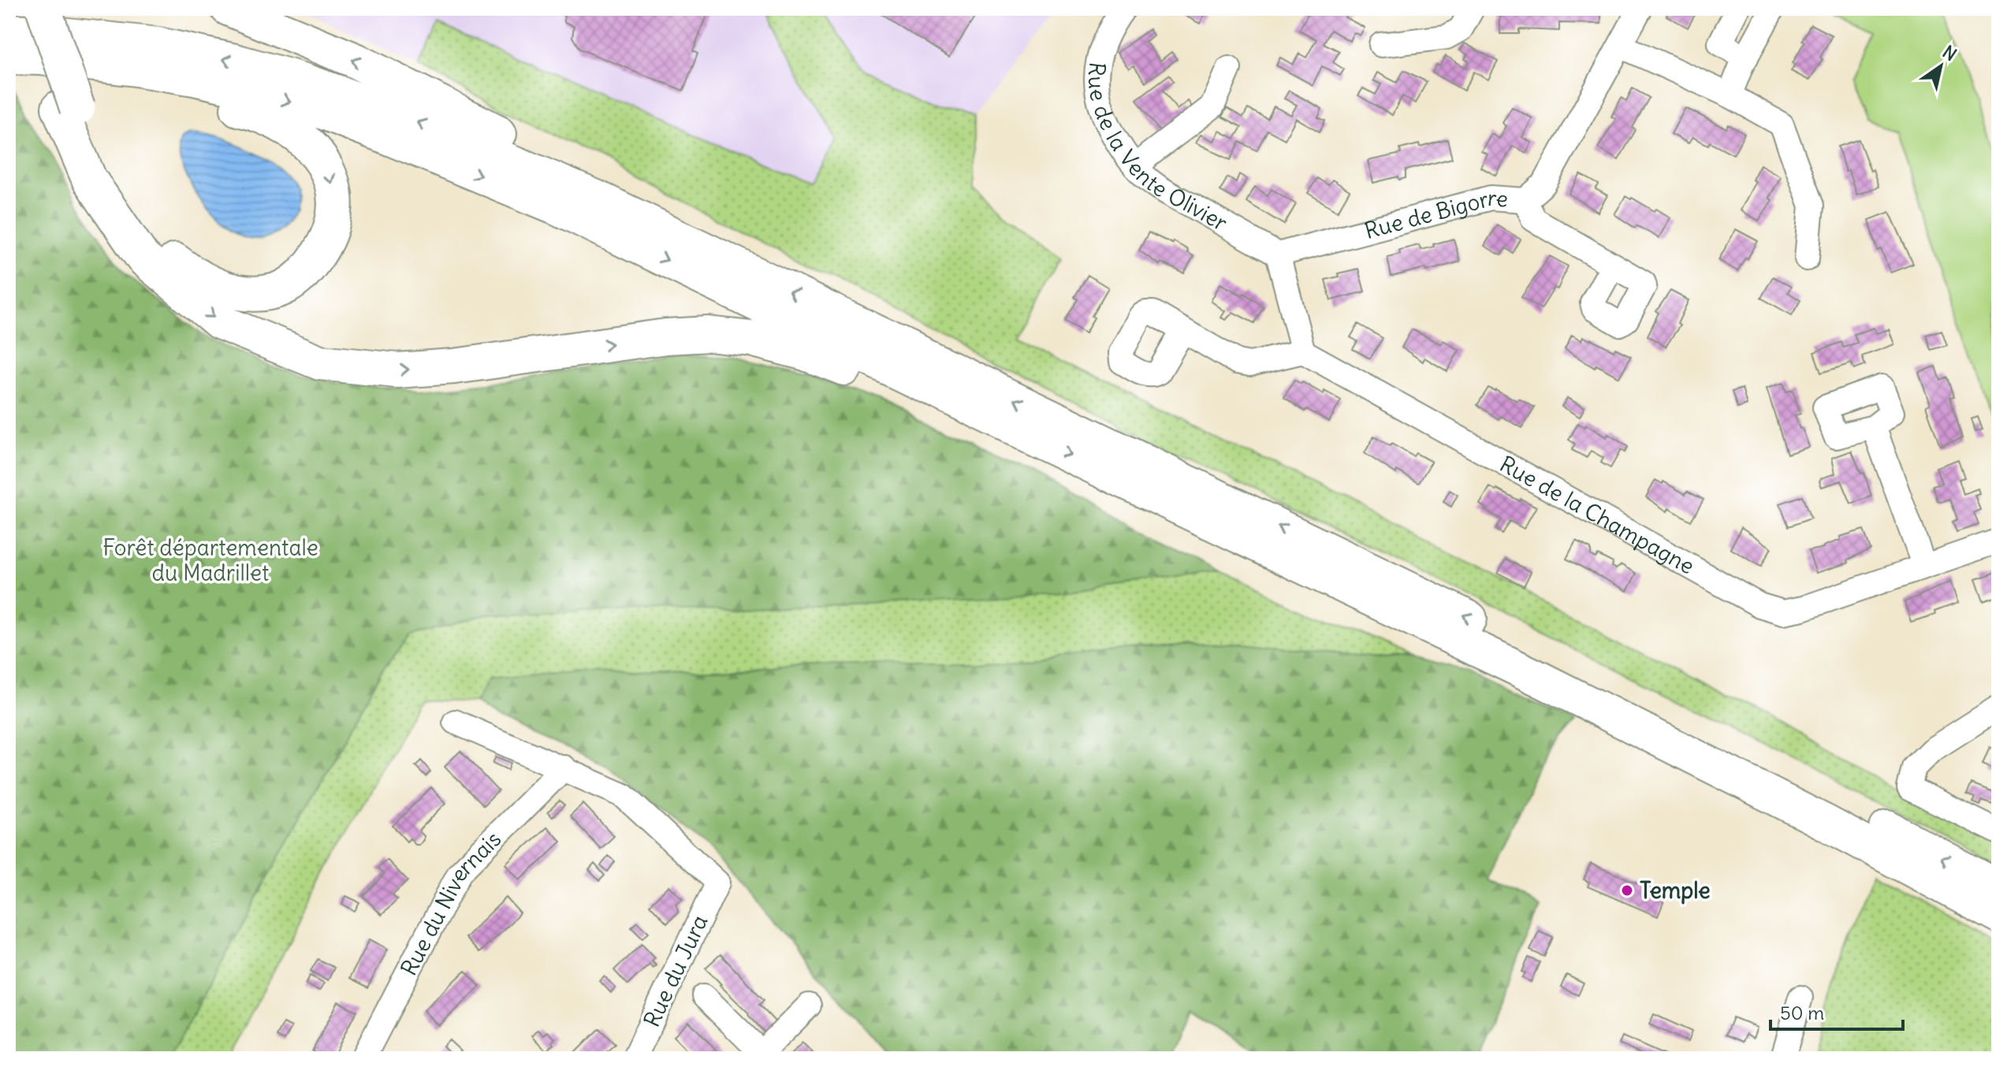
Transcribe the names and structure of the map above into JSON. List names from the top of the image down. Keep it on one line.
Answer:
{"streets":{"street":["Rue de la Vente Olivier","Rue de Bigorre","Rue de la Champagne","Rue du Nivernais","Rue du Jura"]},"crossings":[["Rue de la Vente Olivier","Rue de Bigorre"],["Rue du Nivernais","Rue du Jura"]],"parks":["Forêt départementale du Madrillet"],"places":["Temple"],"scale_bar":"50 m","north":"top right"}
